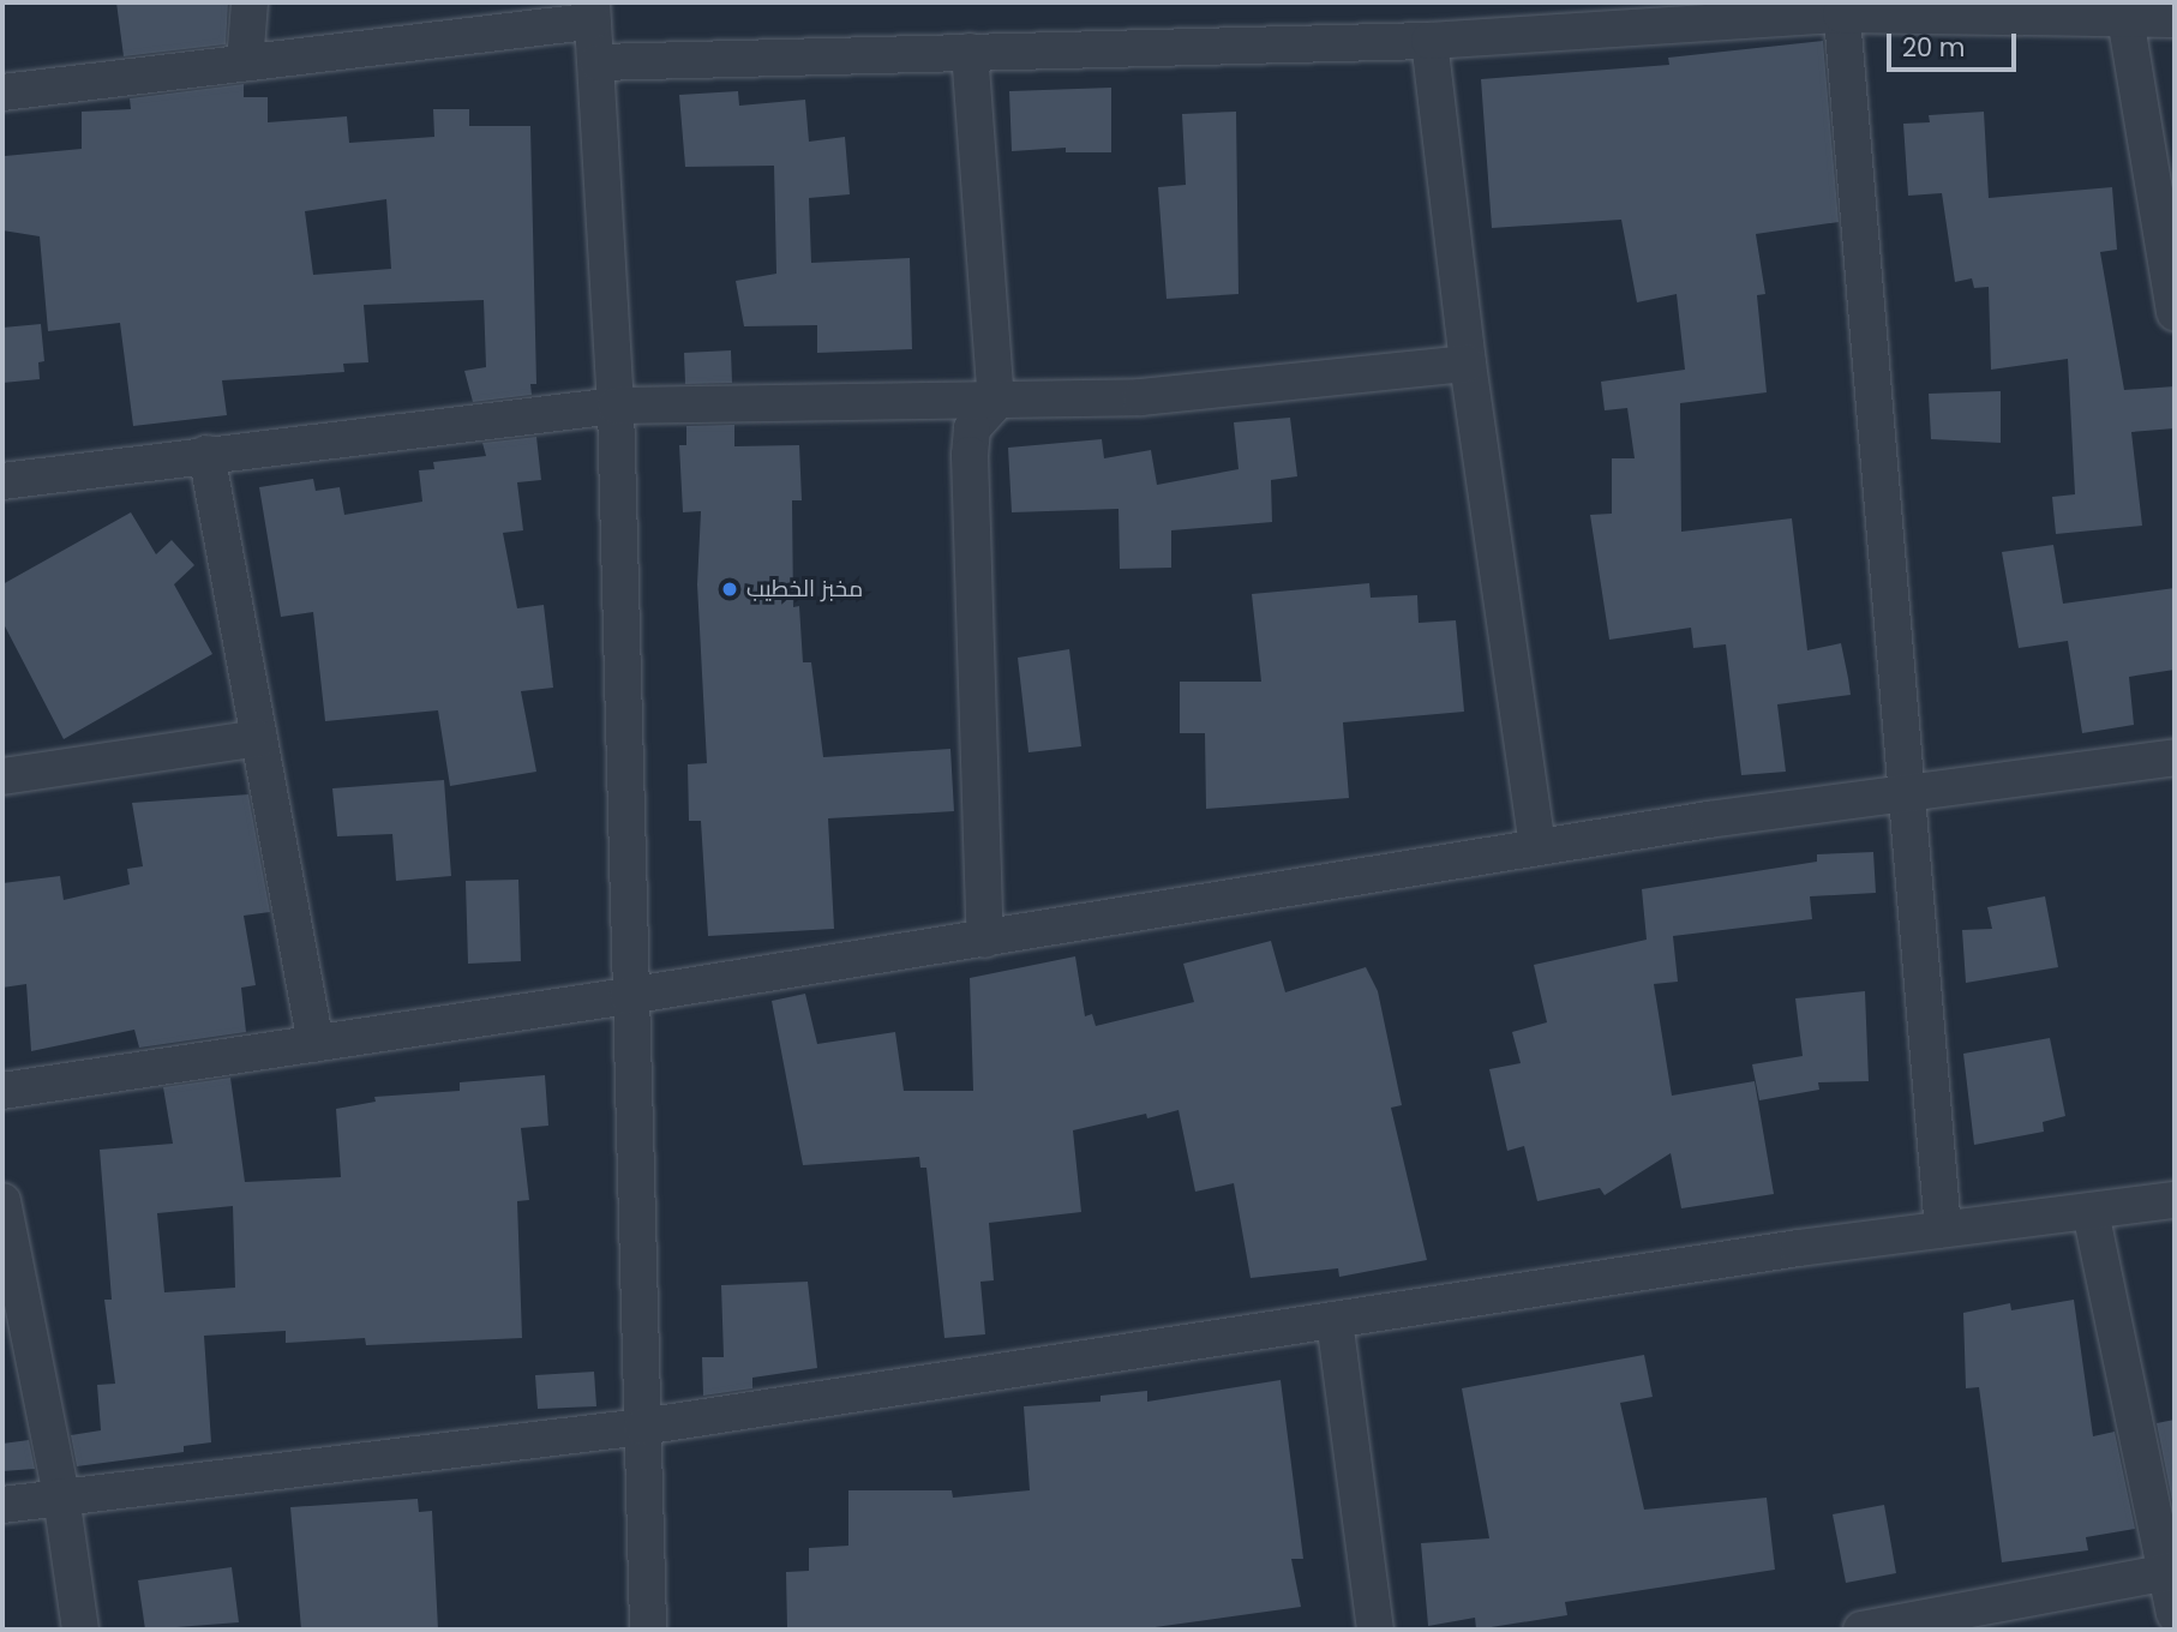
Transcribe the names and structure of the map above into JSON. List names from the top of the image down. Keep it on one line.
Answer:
{"places":["مخبز الخطيب"],"scale_bar":"20 m"}
